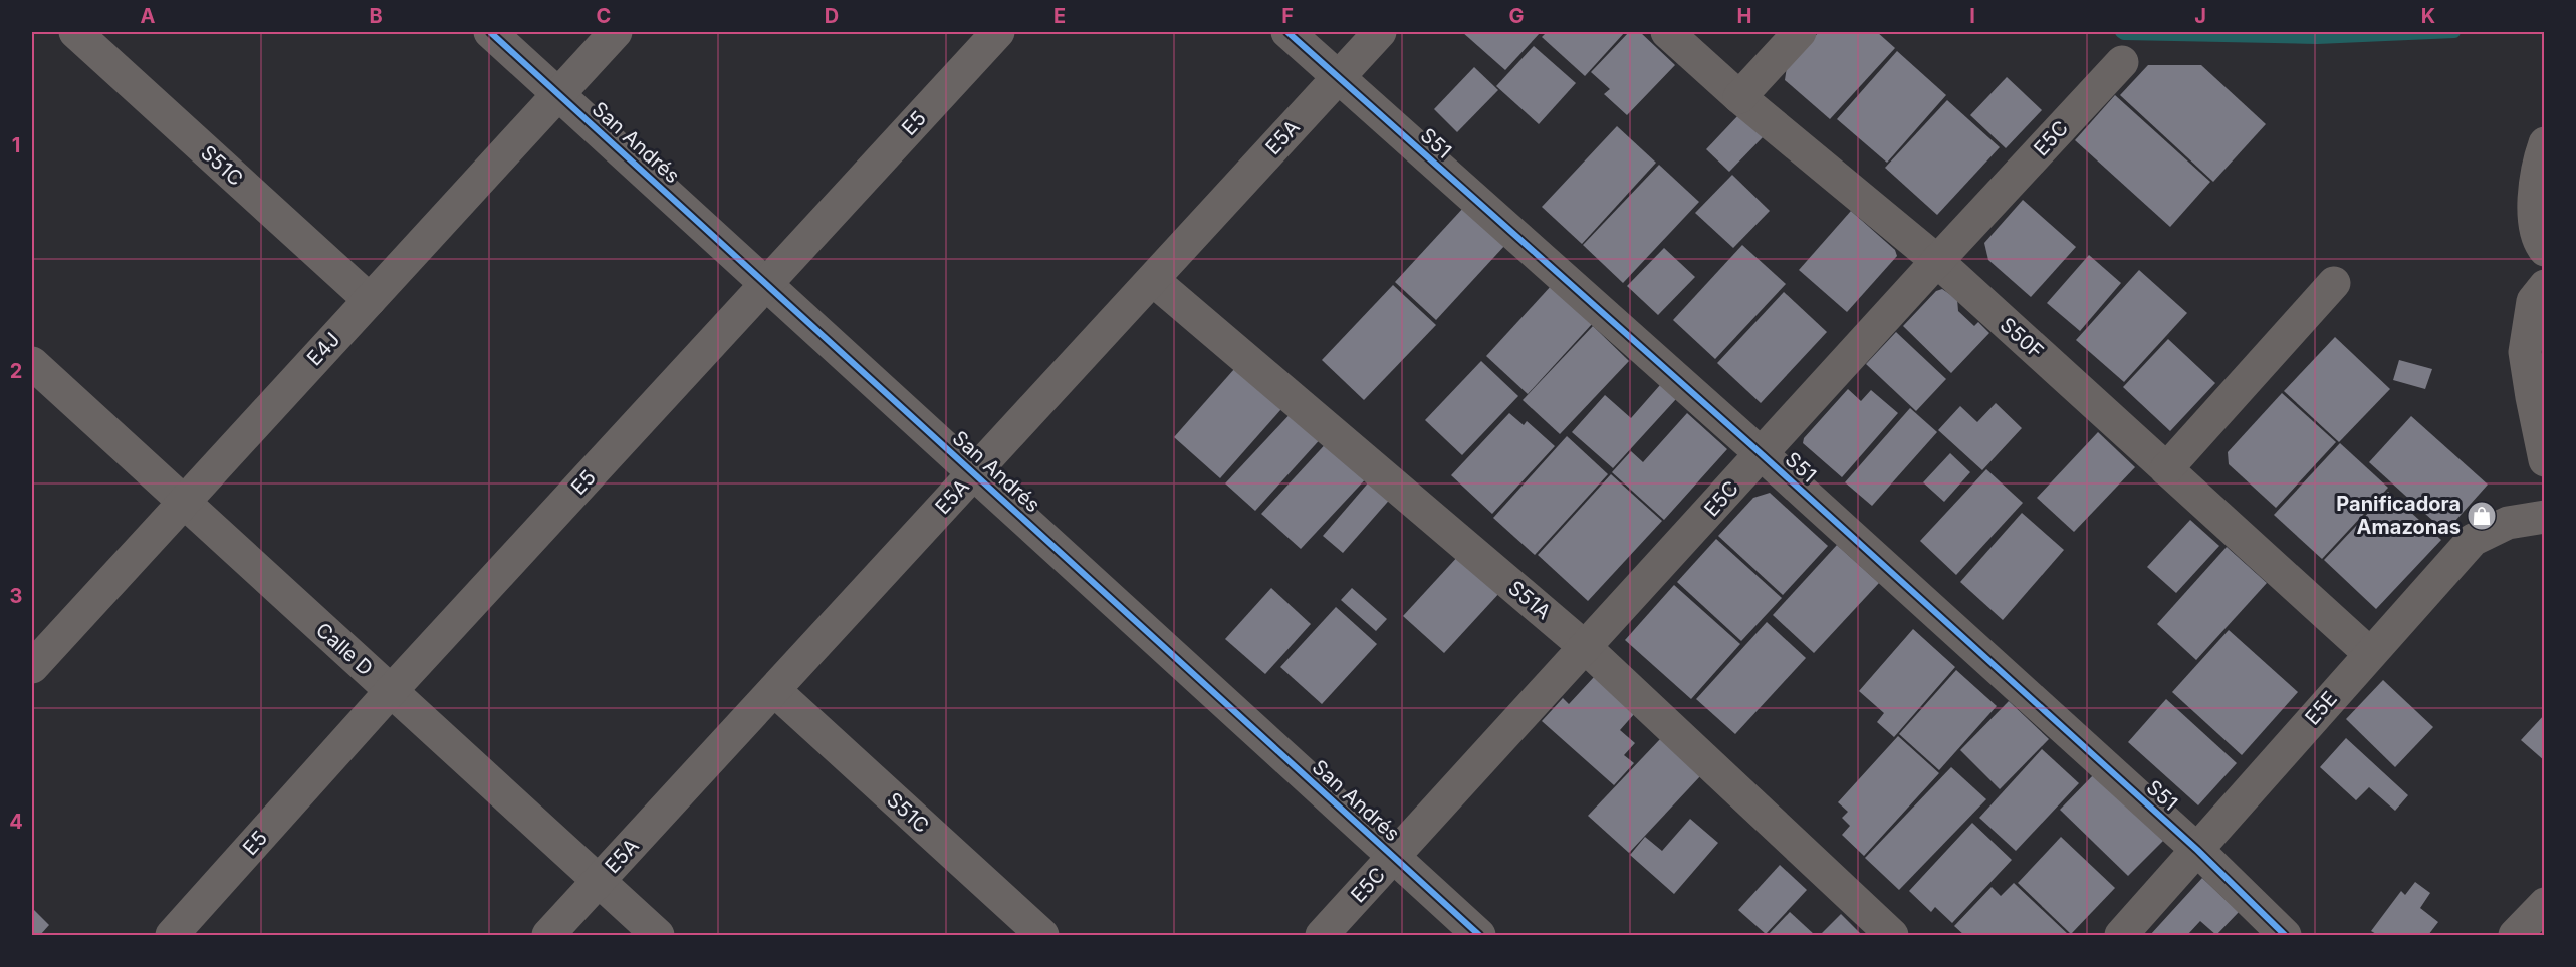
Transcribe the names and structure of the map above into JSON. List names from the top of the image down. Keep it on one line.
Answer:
{"streets":{"street":["E5","E5A","E5C","San Andrés","S51","S51C","S50F","E4J","S51A","Calle D","E5E"]},"crossings":[["E5","San Andrés"],["E5","Calle D"],["E5A","San Andrés"],["E5A","S51"],["E5A","S51C"],["E5A","S51A"],["E5A","Calle D"],["E5C","San Andrés"],["E5C","S51"],["E5C","S50F"],["E5C","S51A"],["San Andrés","E4J"],["S51","E5E"],["S51C","E4J"],["S50F","E5E"],["E4J","Calle D"]],"places":{"shop":["Panificadora Amazonas"]},"grid":{"columns":["A","B","C","D","E","F","G","H","I","J","K"],"rows":["1","2","3","4"]}}
